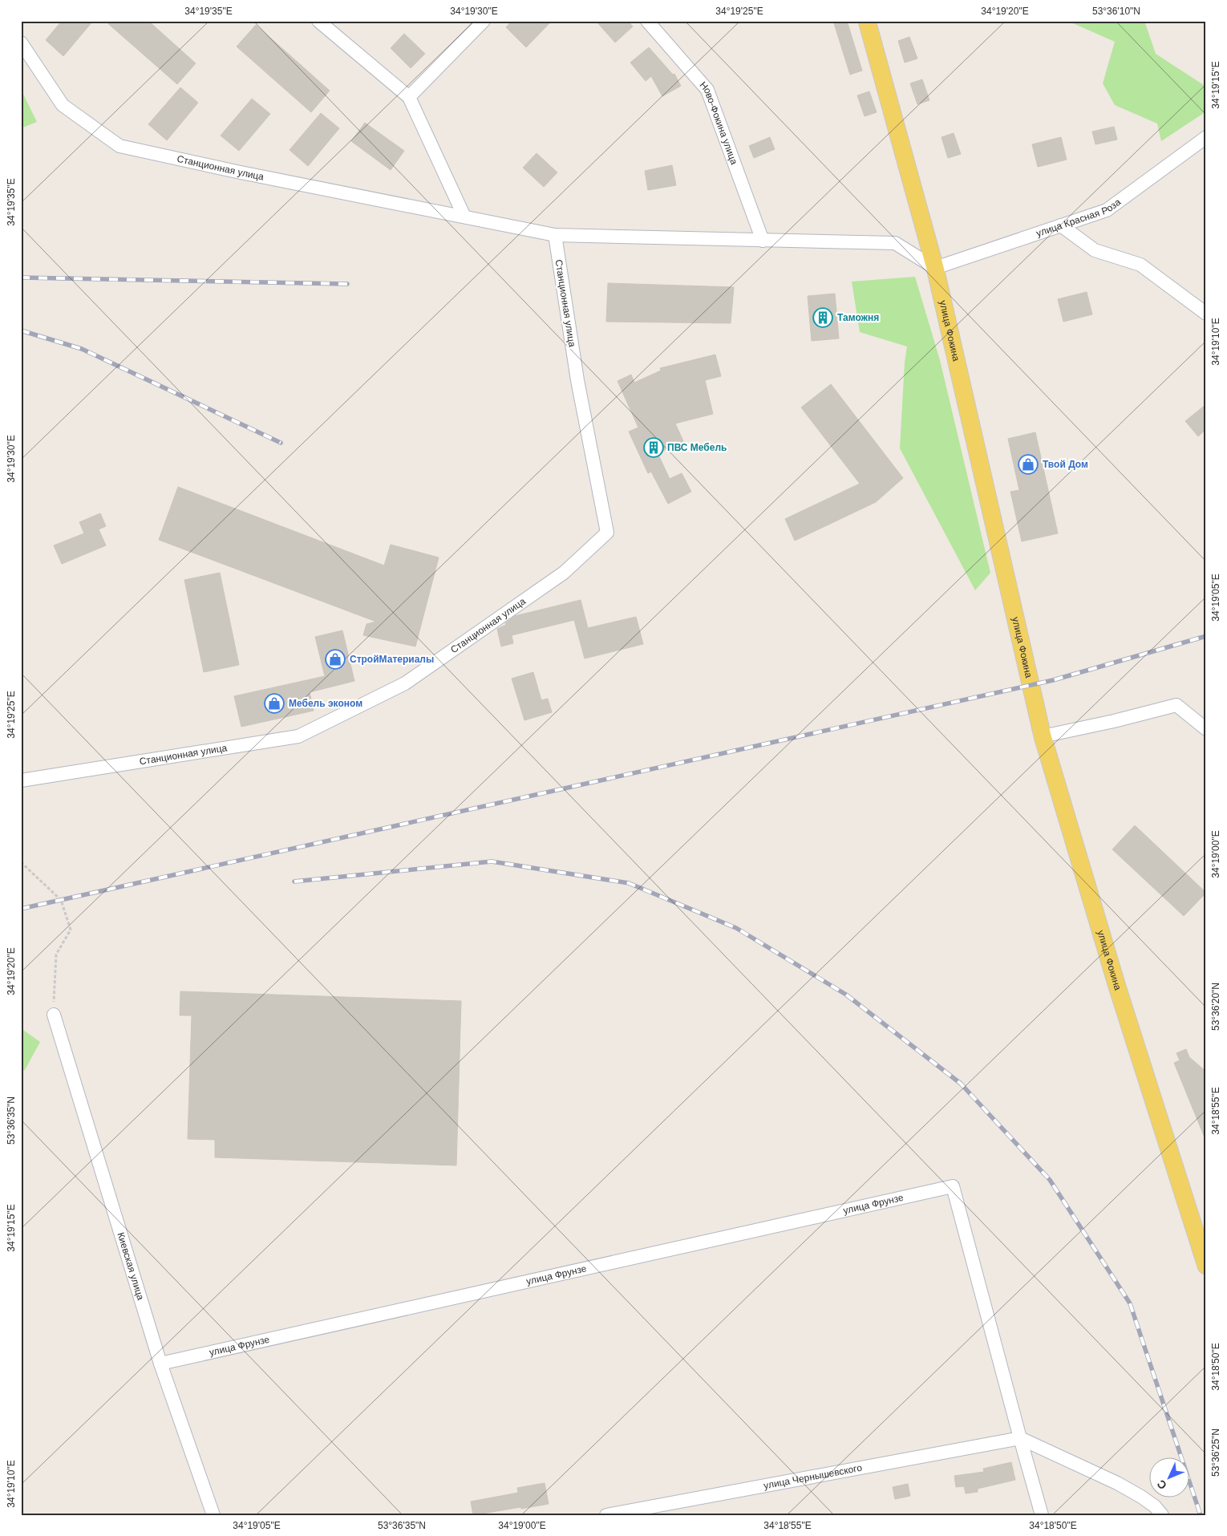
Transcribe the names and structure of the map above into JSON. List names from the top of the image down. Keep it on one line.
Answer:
{"streets":{"main road":["улица Фокина"],"street":["Ново-Фокина улица","Станционная улица","улица Красная Роза","улица Фрунзе","Киевская улица","улица Чернышевского"]},"crossings":[["Ново-Фокина улица","Станционная улица"],["Станционная улица","улица Красная Роза"],["Станционная улица","улица Фокина"],["улица Красная Роза","улица Фокина"],["улица Фрунзе","Киевская улица"],["улица Фрунзе","улица Чернышевского"]],"places":{"building":["Таможня","ПВС Мебель"],"shop":["Твой Дом","СтройМатериалы","Мебель эконом"]},"north":"bottom left","coordinates":["34°19'35\"E","34°19'30\"E","34°19'25\"E","34°19'20\"E","53°36'10\"N","34°19'15\"E","34°19'10\"E","34°19'05\"E","34°19'00\"E","53°36'20\"N","34°18'55\"E","53°36'35\"N","34°18'50\"E","53°36'25\"N"]}
